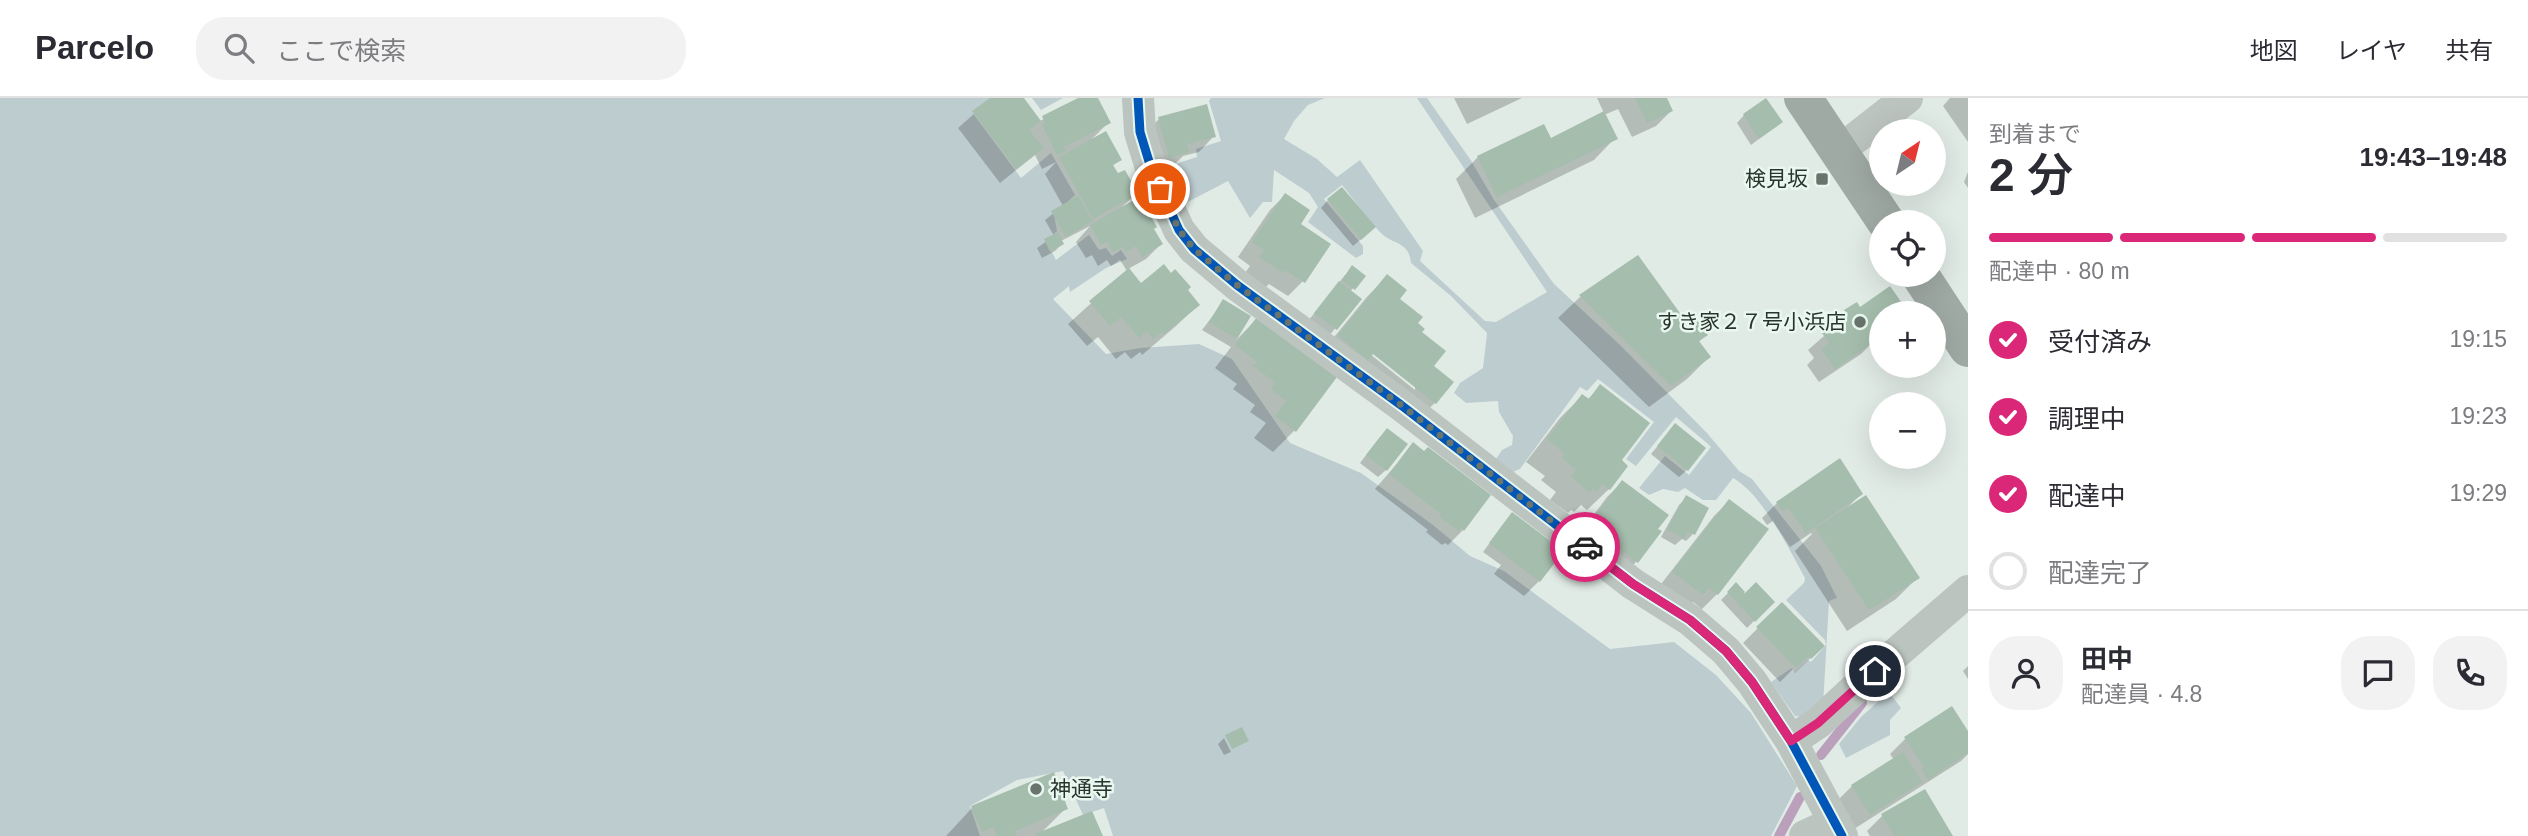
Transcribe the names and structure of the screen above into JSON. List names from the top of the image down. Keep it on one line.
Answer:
{"places":{"transit":["検見坂"],"other":["すき家２７号小浜店","神通寺"]},"north":"top right","page":{"header":"Parcelo","search":"ここで検索","nav":["地図","レイヤ","共有"],"heading":["2 分","到着まで","19:43–19:48"],"panel":["田中","配達員 · 4.8"],"map_buttons":["+","−"],"bar":"配達中 · 80 m","list":[["受付済み","19:15"],["調理中","19:23"],["配達中","19:29"],"配達完了"]}}
